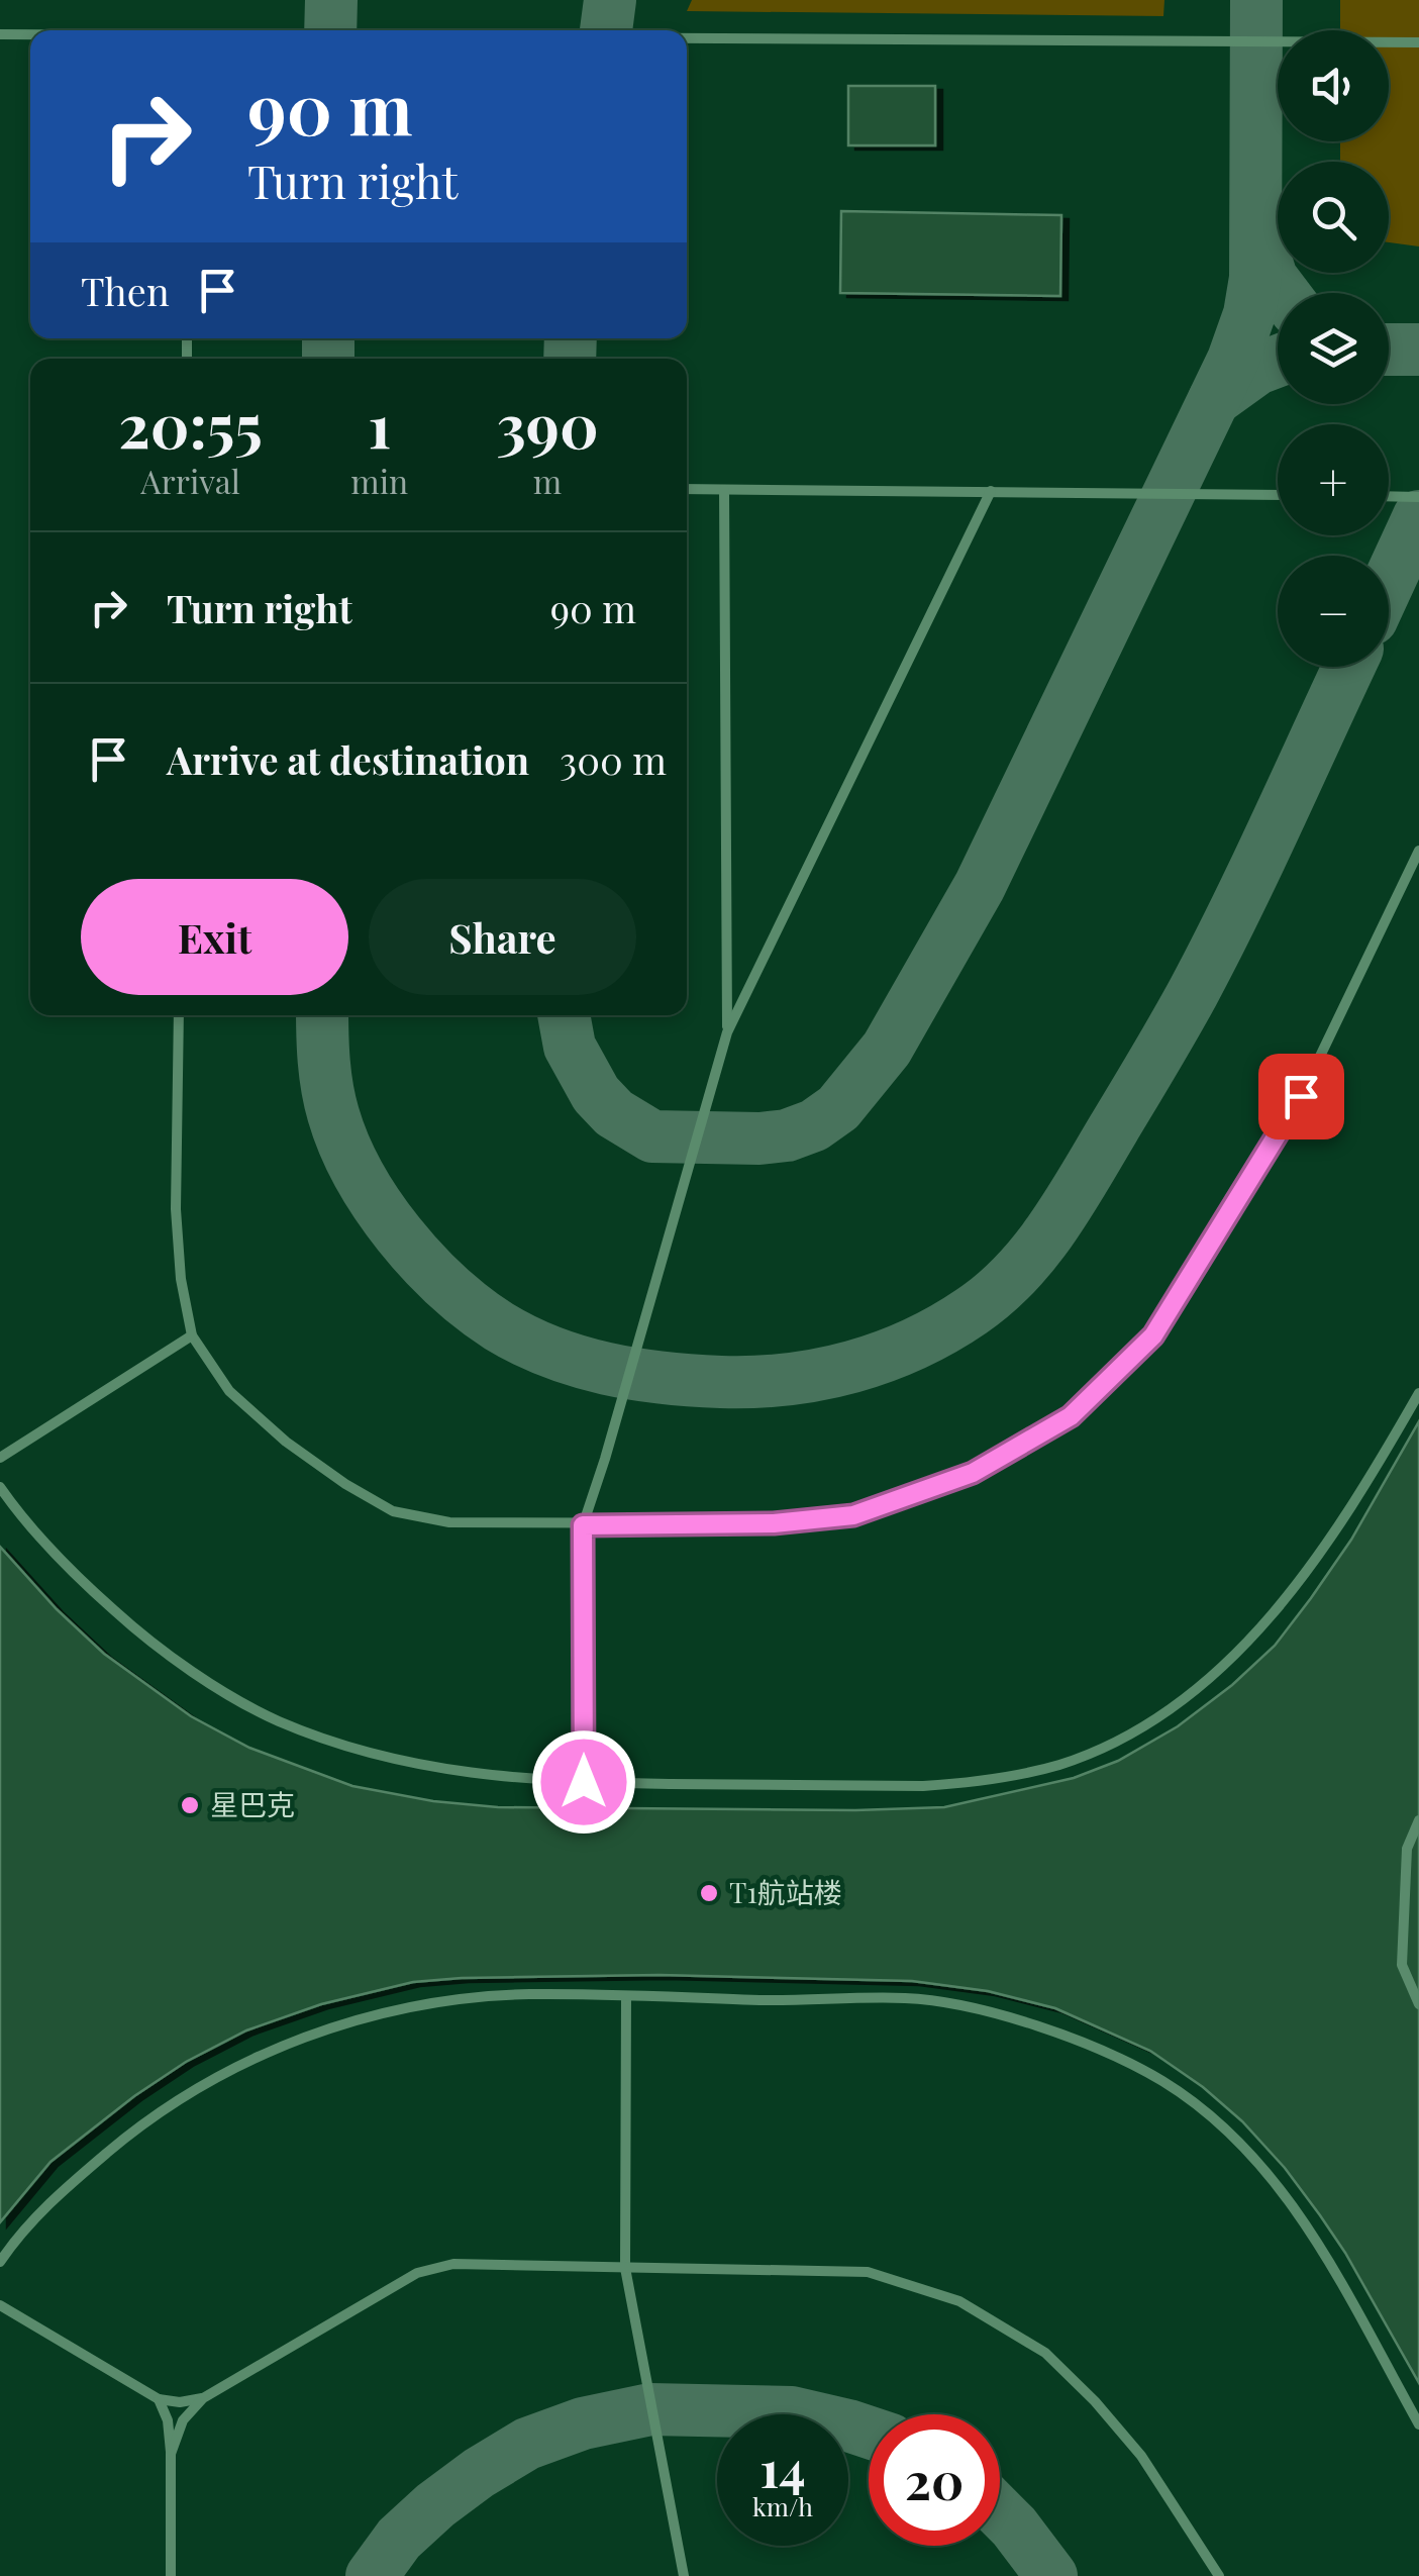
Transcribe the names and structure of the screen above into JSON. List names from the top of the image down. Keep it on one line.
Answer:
{"places":["星巴克","T1航站楼"],"page":{"map_buttons":["+","−"],"turn":["90 m","Turn right"],"then":"Then","eta":["20:55","Arrival","1","min","390","m"],"list":[{"name":"Turn right","value":"90 m"},{"name":"Arrive at destination","value":"300 m"}],"buttons":["Exit","Share"],"speed":"14 km/h","limit":"20"}}
